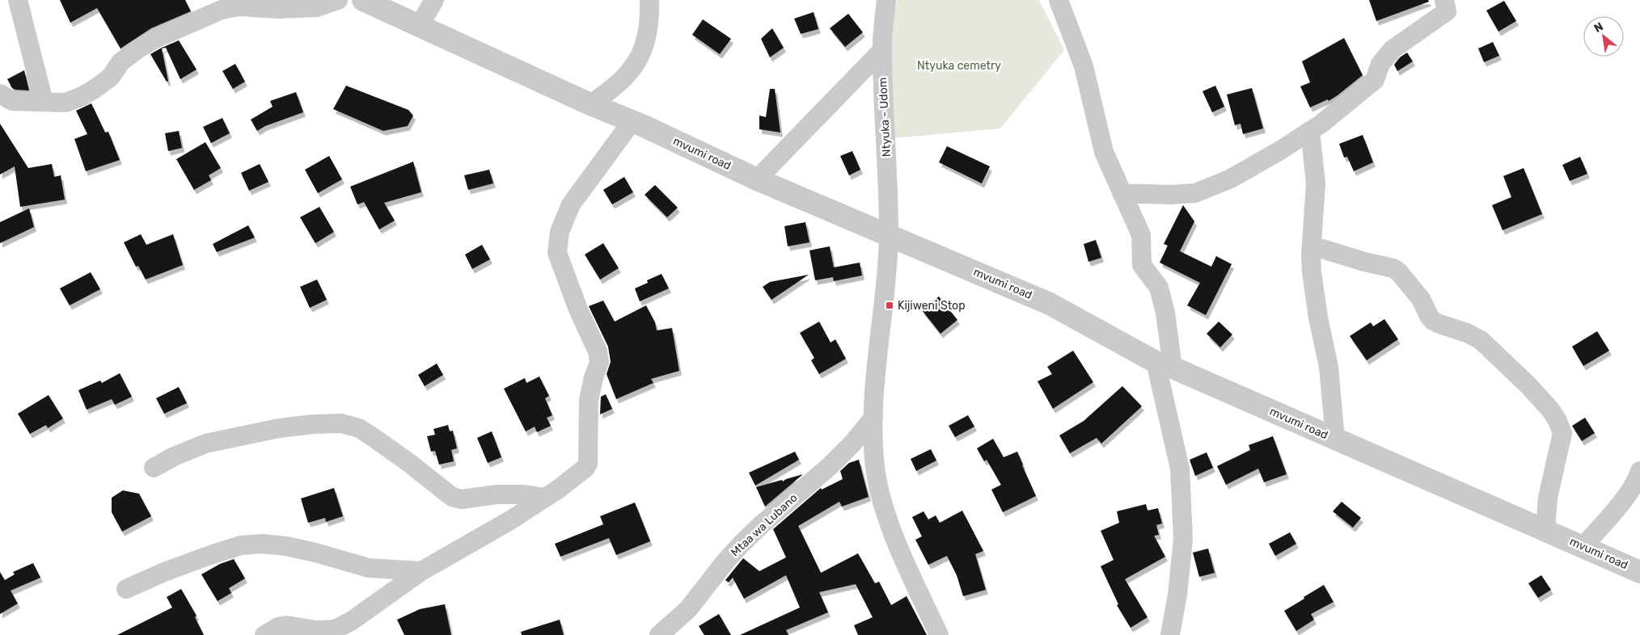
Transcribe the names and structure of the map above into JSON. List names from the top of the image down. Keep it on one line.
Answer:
{"streets":{"street":["Ntyuka - Udom","mvumi road","Mtaa wa Lubano"]},"crossings":[["Ntyuka - Udom","mvumi road"],["Ntyuka - Udom","Mtaa wa Lubano"]],"parks":["Ntyuka cemetry"],"places":{"transit":["Kijiweni Stop"]},"north":"top left"}
